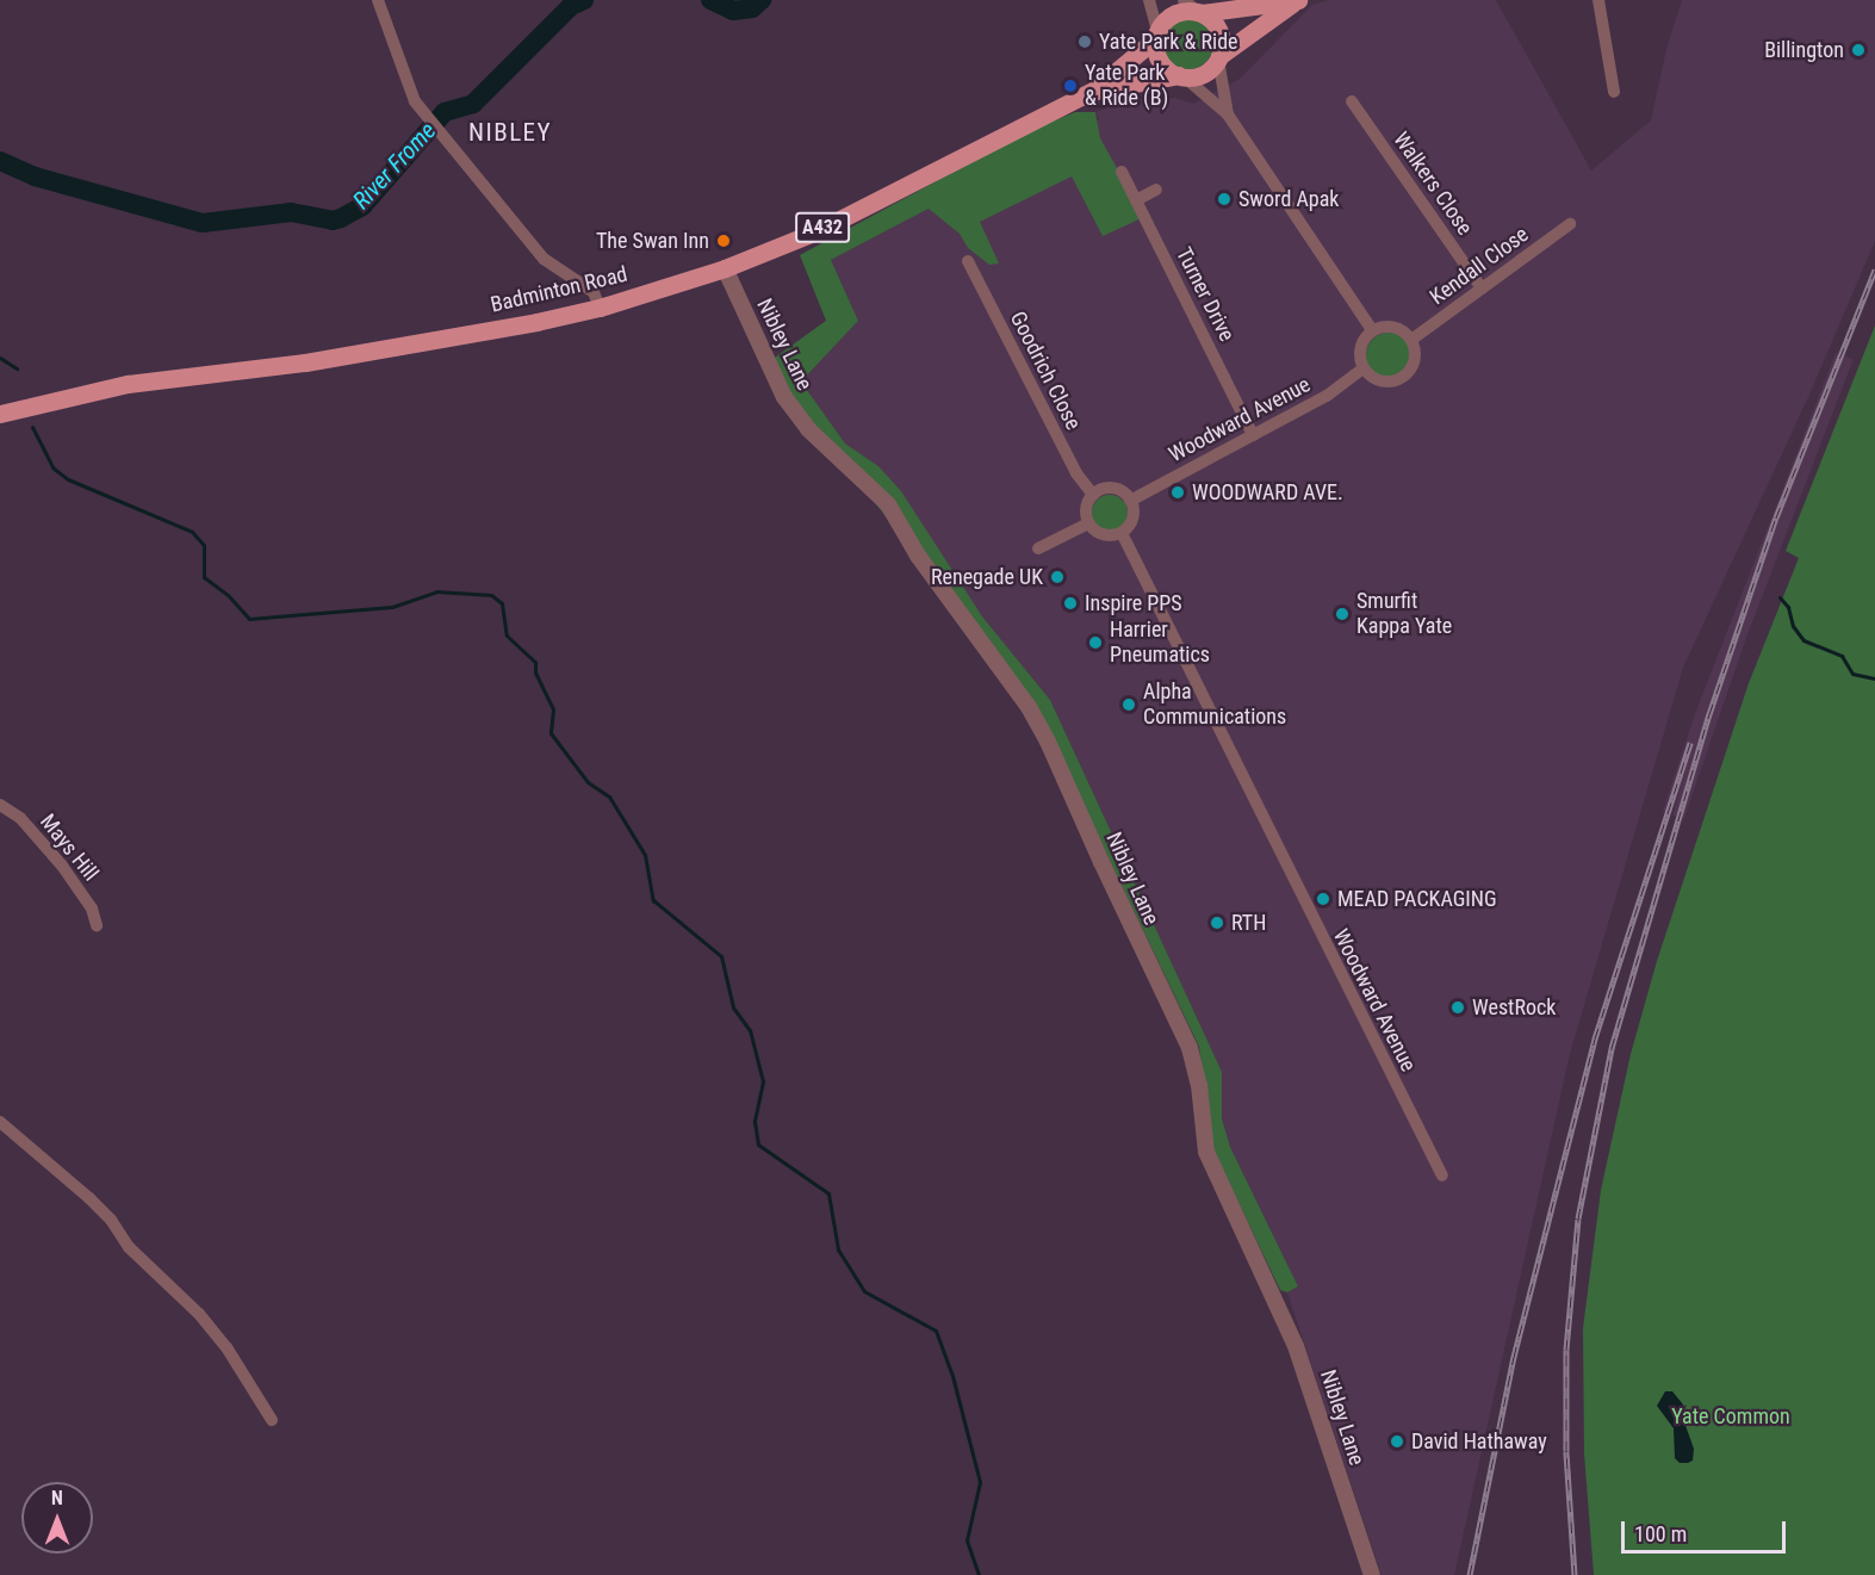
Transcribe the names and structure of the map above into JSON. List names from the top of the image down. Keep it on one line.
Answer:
{"streets":{"main road":["A432","Badminton Road"],"street":["Walkers Close","Kendall Close","Turner Drive","Nibley Lane","Goodrich Close","Woodward Avenue","Mays Hill"]},"crossings":[["Walkers Close","Kendall Close"],["Kendall Close","Woodward Avenue"],["Badminton Road","Nibley Lane"],["Turner Drive","Woodward Avenue"],["Goodrich Close","Woodward Avenue"]],"districts":["NIBLEY"],"water":["River Frome"],"parks":["Yate Common"],"places":["Yate Park & Ride","Billington","Yate Park & Ride (B)","Sword Apak","The Swan Inn","WOODWARD AVE.","Renegade UK","Inspire PPS","Smurfit Kappa Yate","Harrier Pneumatics","Alpha Communications","MEAD PACKAGING","RTH","WestRock","David Hathaway"],"scale_bar":"100 m","north":"top"}
